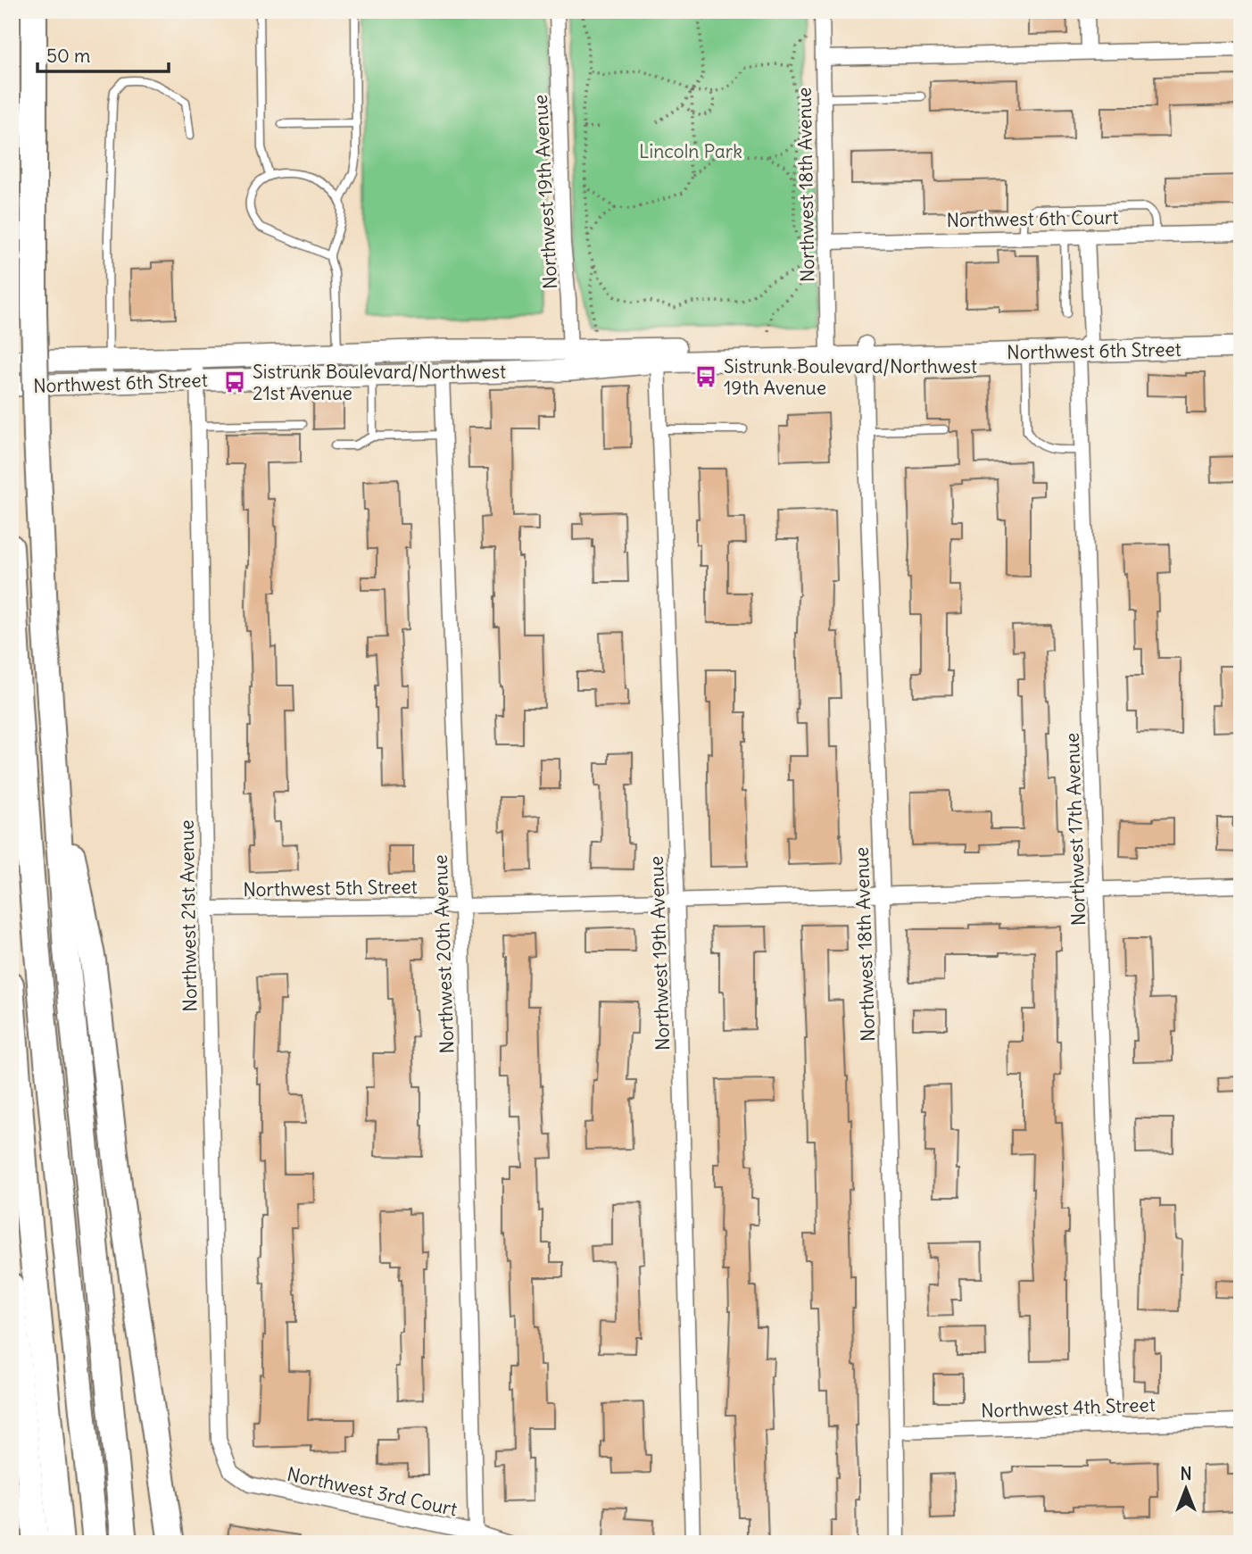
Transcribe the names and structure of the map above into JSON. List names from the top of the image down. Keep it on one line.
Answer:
{"streets":{"street":["Northwest 18th Avenue","Northwest 19th Avenue","Northwest 6th Court","Northwest 6th Street","Northwest 17th Avenue","Northwest 5th Street","Northwest 21st Avenue","Northwest 20th Avenue","Northwest 4th Street","Northwest 3rd Court"]},"crossings":[["Northwest 18th Avenue","Northwest 6th Court"],["Northwest 18th Avenue","Northwest 6th Street"],["Northwest 18th Avenue","Northwest 5th Street"],["Northwest 18th Avenue","Northwest 4th Street"],["Northwest 19th Avenue","Northwest 6th Street"],["Northwest 19th Avenue","Northwest 5th Street"],["Northwest 6th Court","Northwest 17th Avenue"],["Northwest 6th Street","Northwest 17th Avenue"],["Northwest 6th Street","Northwest 21st Avenue"],["Northwest 6th Street","Northwest 20th Avenue"],["Northwest 17th Avenue","Northwest 5th Street"],["Northwest 17th Avenue","Northwest 4th Street"],["Northwest 5th Street","Northwest 21st Avenue"],["Northwest 5th Street","Northwest 20th Avenue"],["Northwest 21st Avenue","Northwest 3rd Court"],["Northwest 20th Avenue","Northwest 3rd Court"]],"parks":["Lincoln Park"],"places":{"bus stop":["Sistrunk Boulevard/Northwest 19th Avenue","Sistrunk Boulevard/Northwest 21st Avenue"]},"scale_bar":"50 m","north":"top"}
